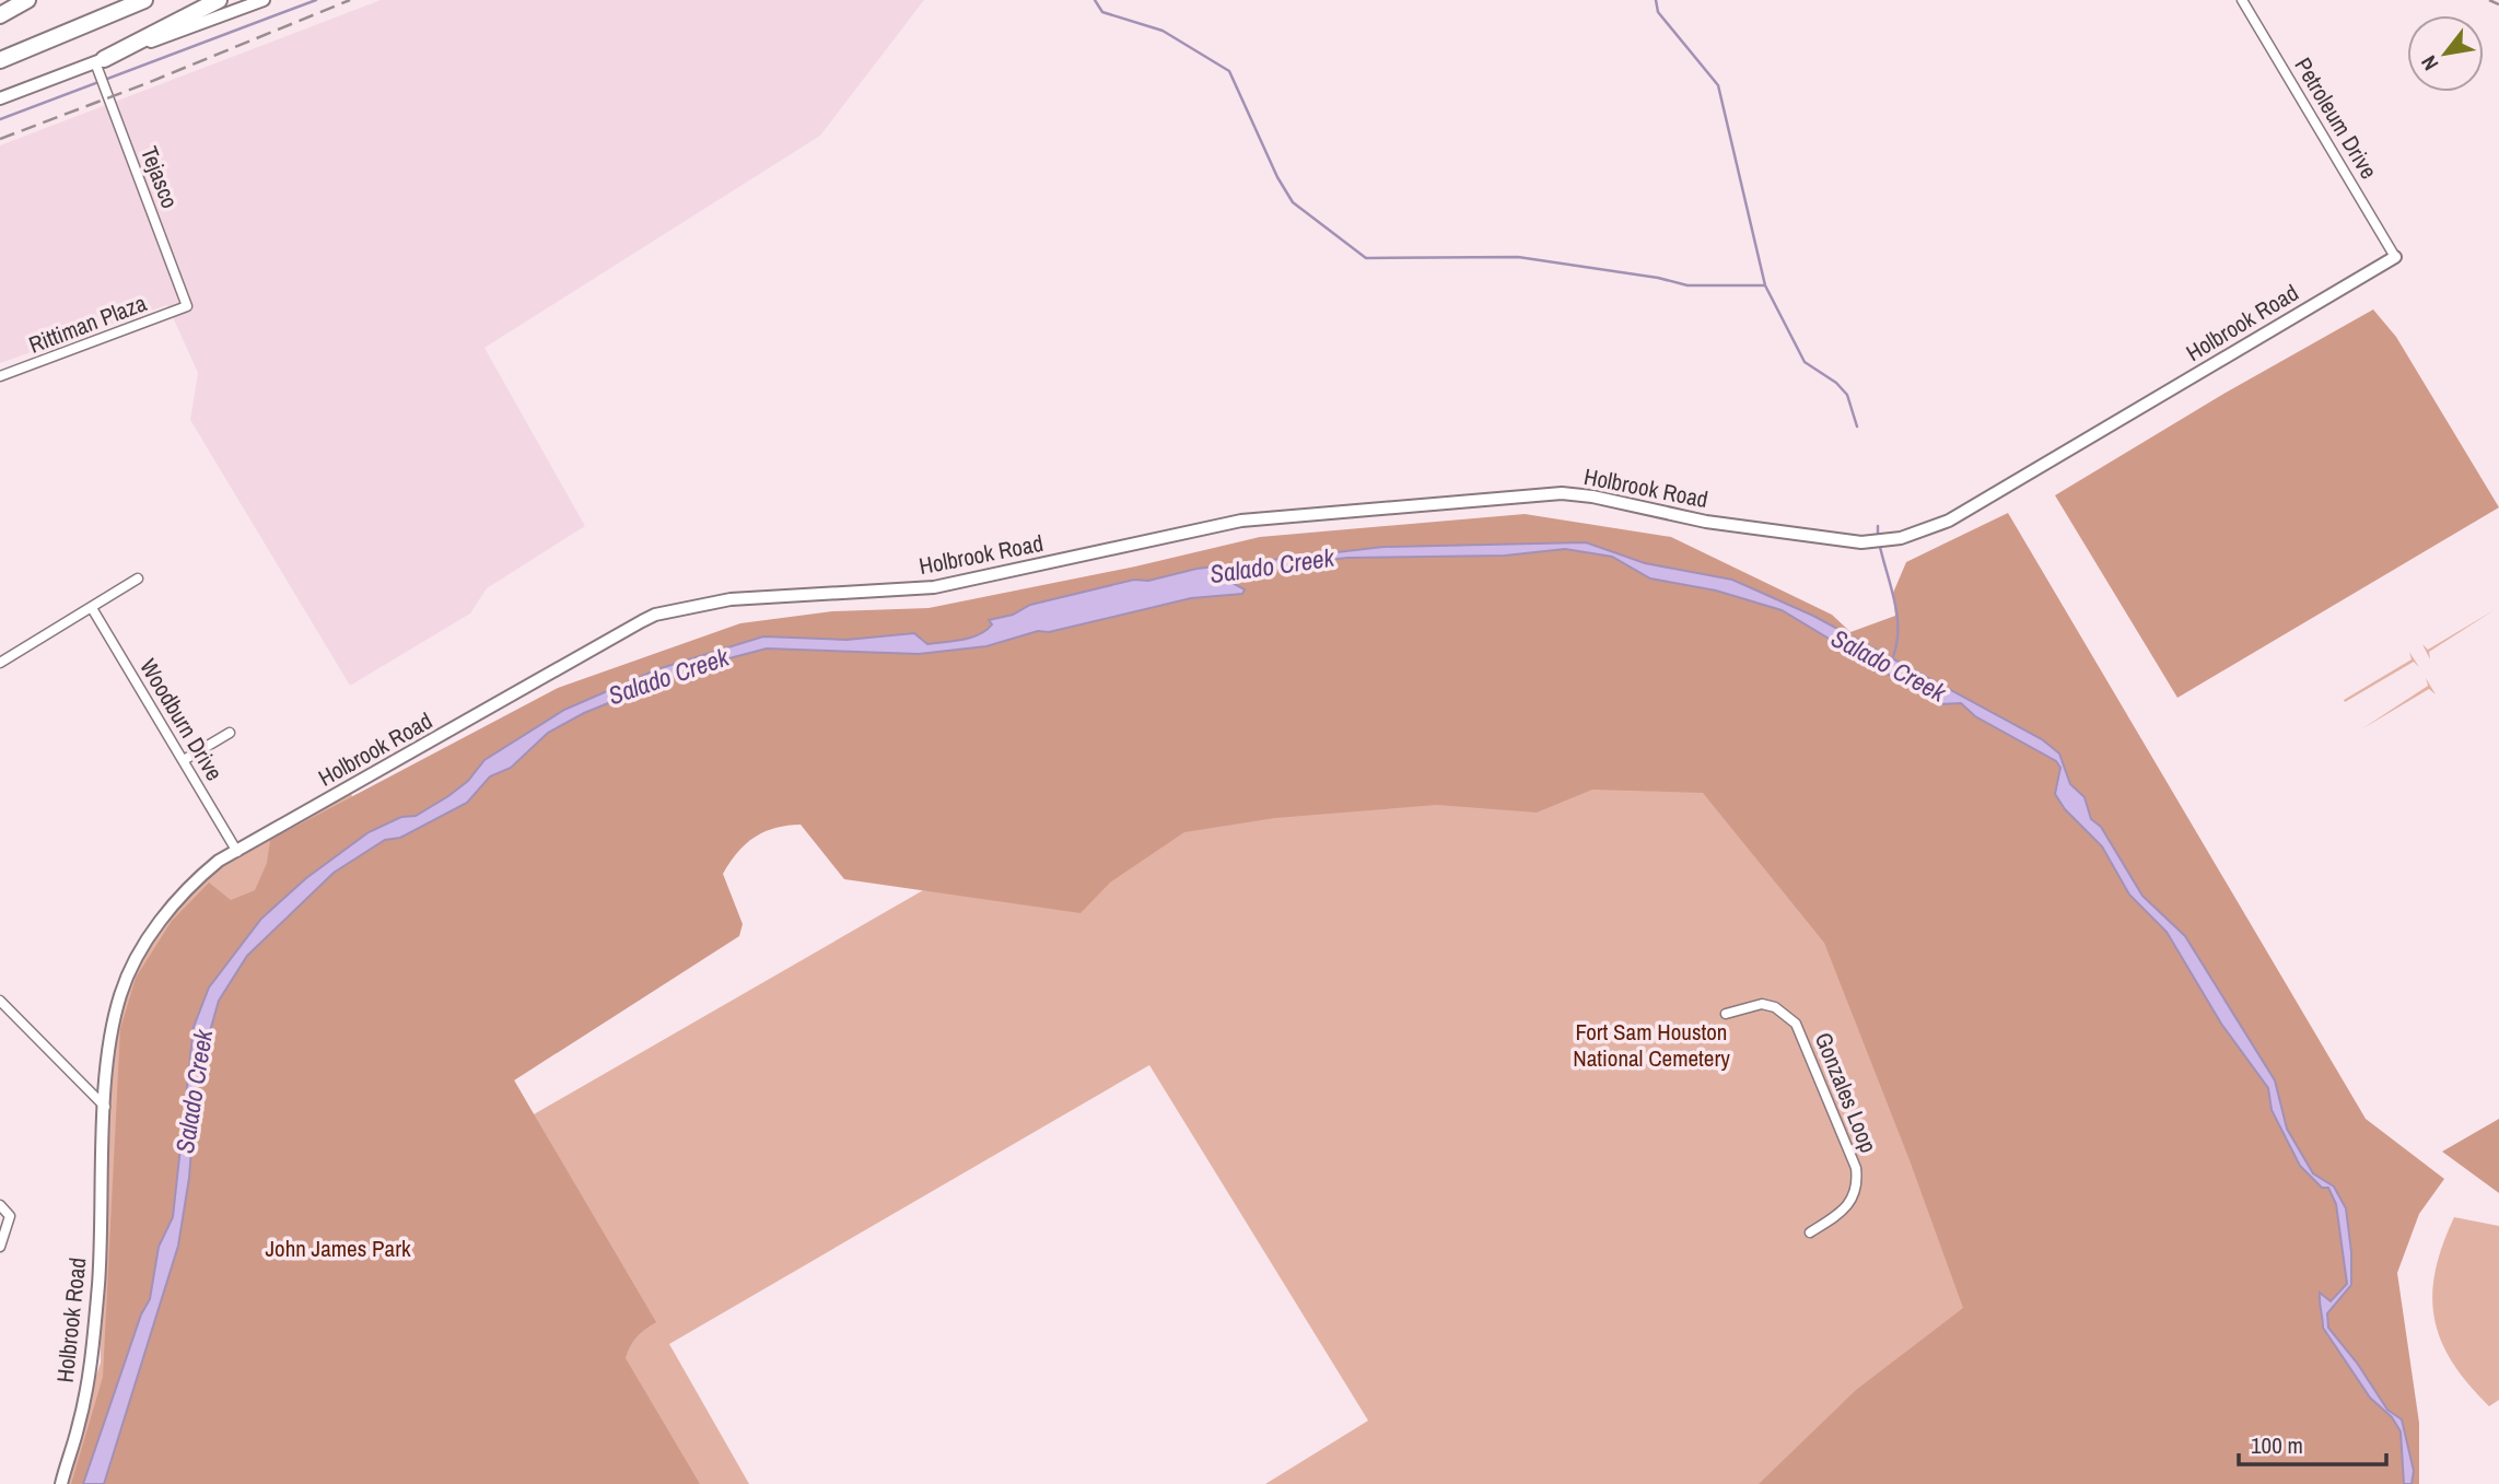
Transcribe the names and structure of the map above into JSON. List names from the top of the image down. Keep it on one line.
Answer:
{"streets":{"street":["Petroleum Drive","Tejasco","Holbrook Road","Rittiman Plaza","Woodburn Drive","Gonzales Loop"]},"crossings":[["Petroleum Drive","Holbrook Road"],["Tejasco","Rittiman Plaza"],["Holbrook Road","Woodburn Drive"]],"water":["Salado Creek"],"parks":["Fort Sam Houston National Cemetery","John James Park"],"scale_bar":"100 m","north":"bottom left"}
